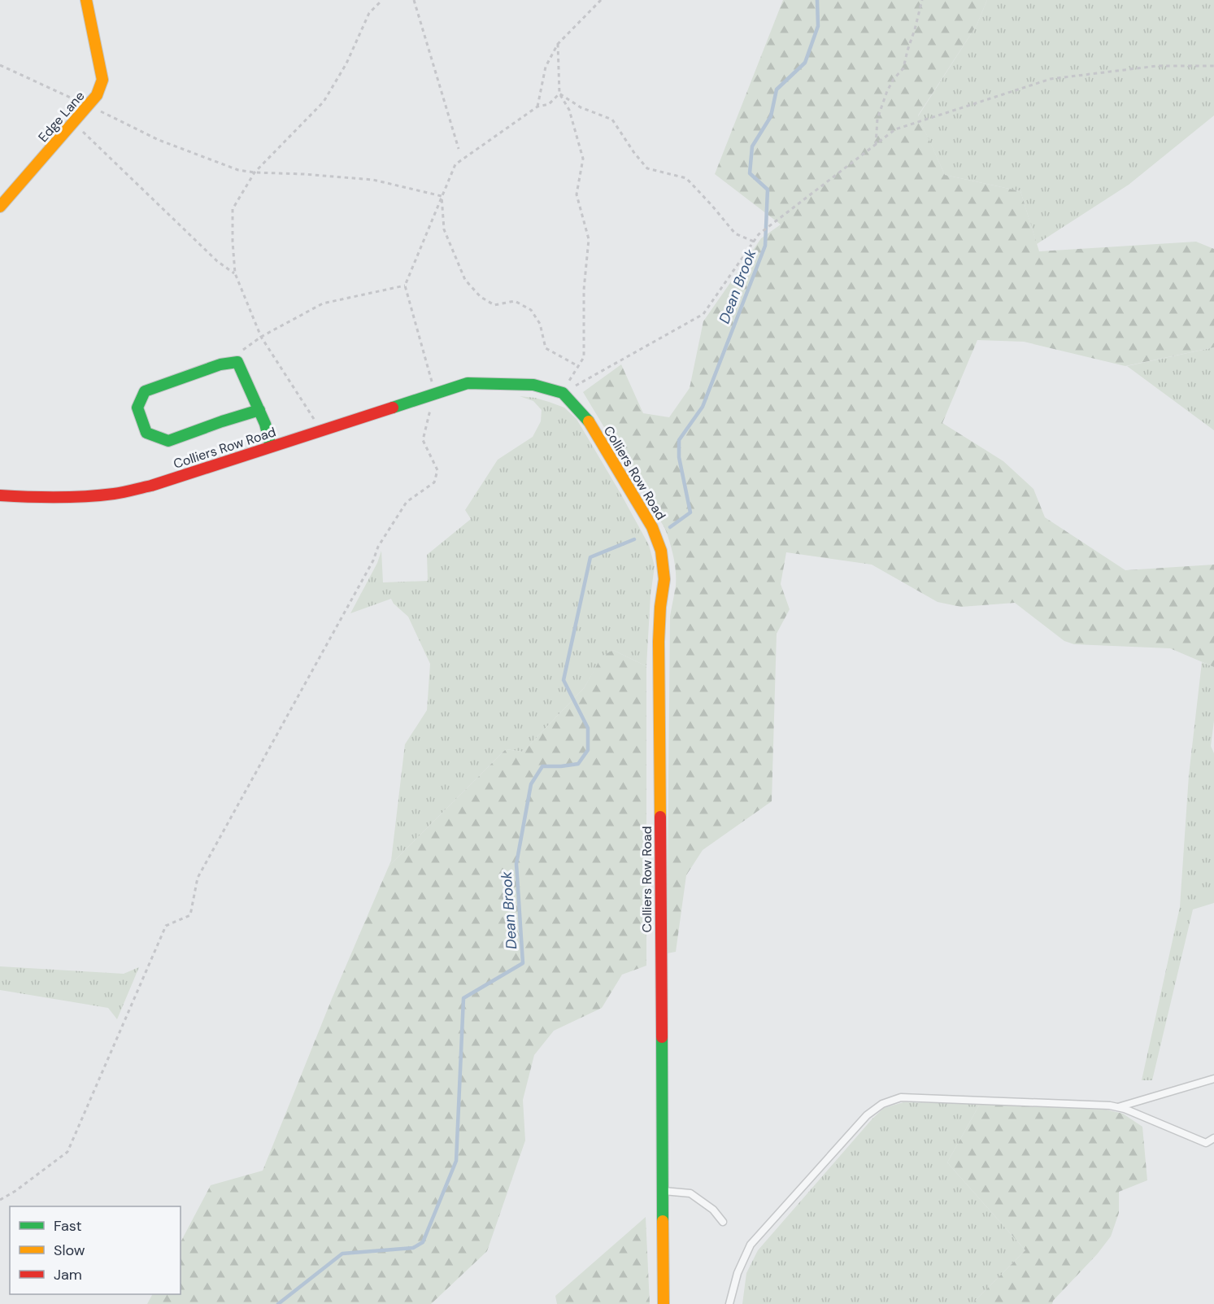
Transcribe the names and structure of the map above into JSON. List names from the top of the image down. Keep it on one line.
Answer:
{"streets":{"street":["Edge Lane","Colliers Row Road"]},"water":["Dean Brook"],"legend":["Fast","Slow","Jam"]}
